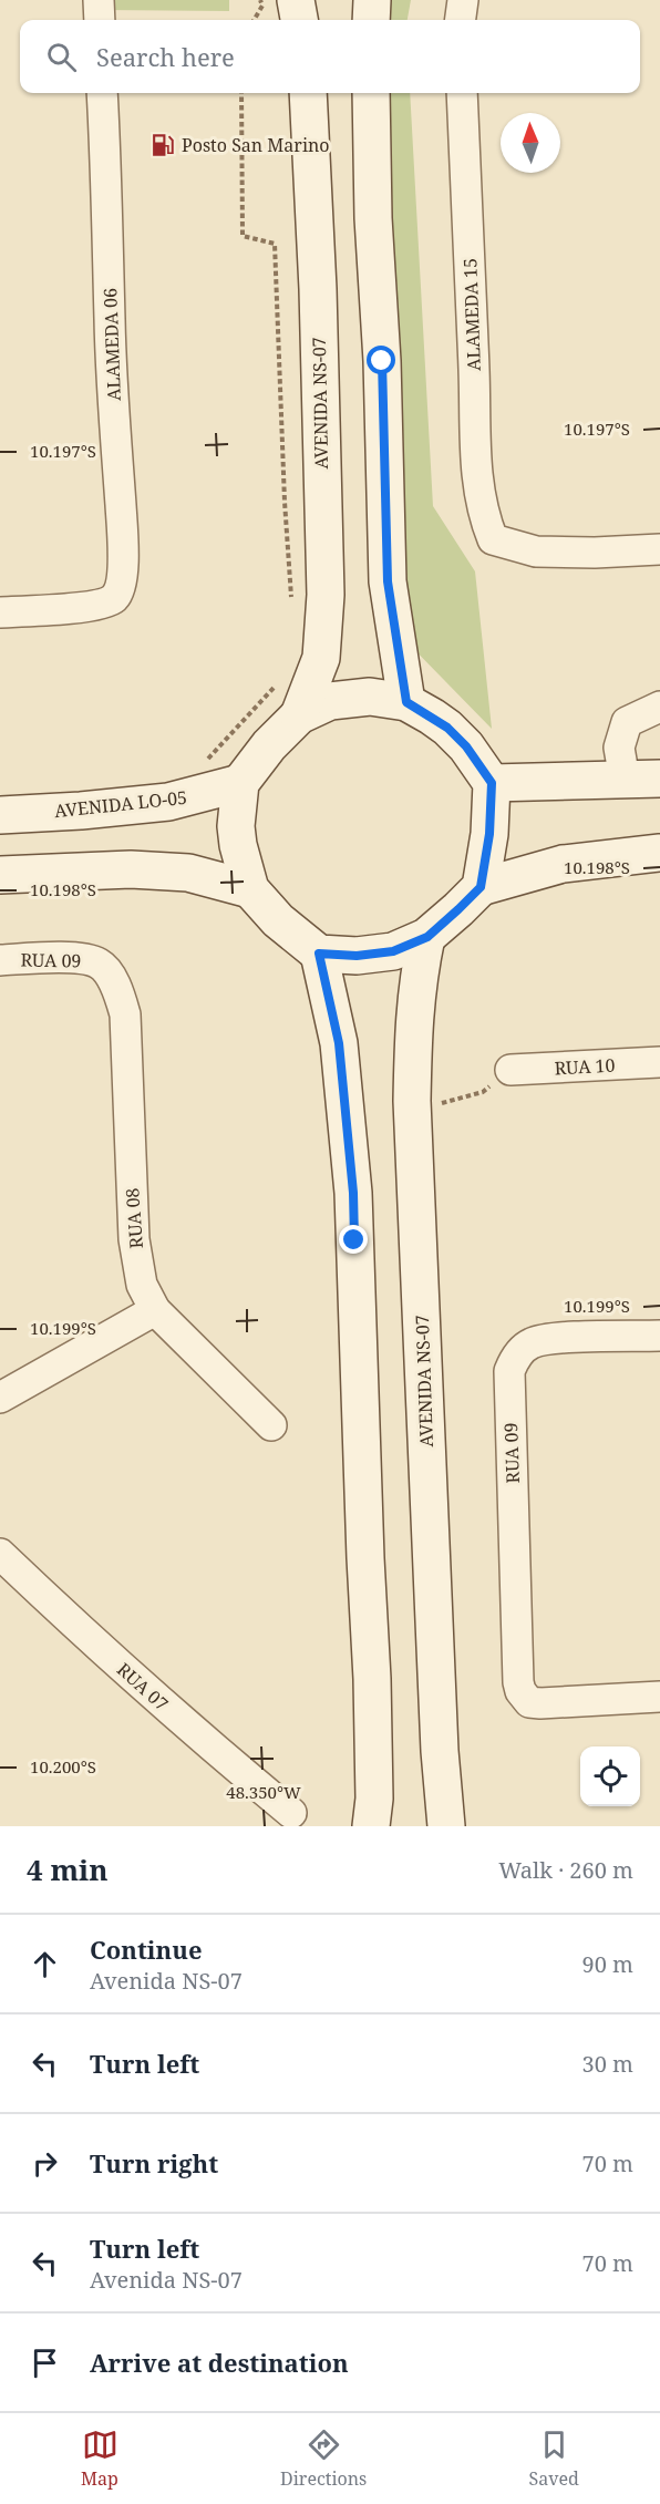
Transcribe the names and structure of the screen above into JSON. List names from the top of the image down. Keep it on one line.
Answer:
{"streets":{"street":["ALAMEDA 15","ALAMEDA 06","AVENIDA NS-07","AVENIDA LO-05","RUA 09","RUA 10","RUA 08","RUA 07"]},"crossings":[["RUA 09","RUA 08"]],"places":{"fuel station":["Posto San Marino"]},"north":"top","page":{"search":"Search here","heading":["4 min","Walk · 260 m"],"list":[["Continue","Avenida NS-07","90 m"],["Turn left","30 m"],["Turn right","70 m"],["Turn left","Avenida NS-07","70 m"],"Arrive at destination"],"nav":["Map","Directions","Saved"]},"coordinates":["10.197°S","10.198°S","10.199°S","10.200°S","48.350°W"]}
